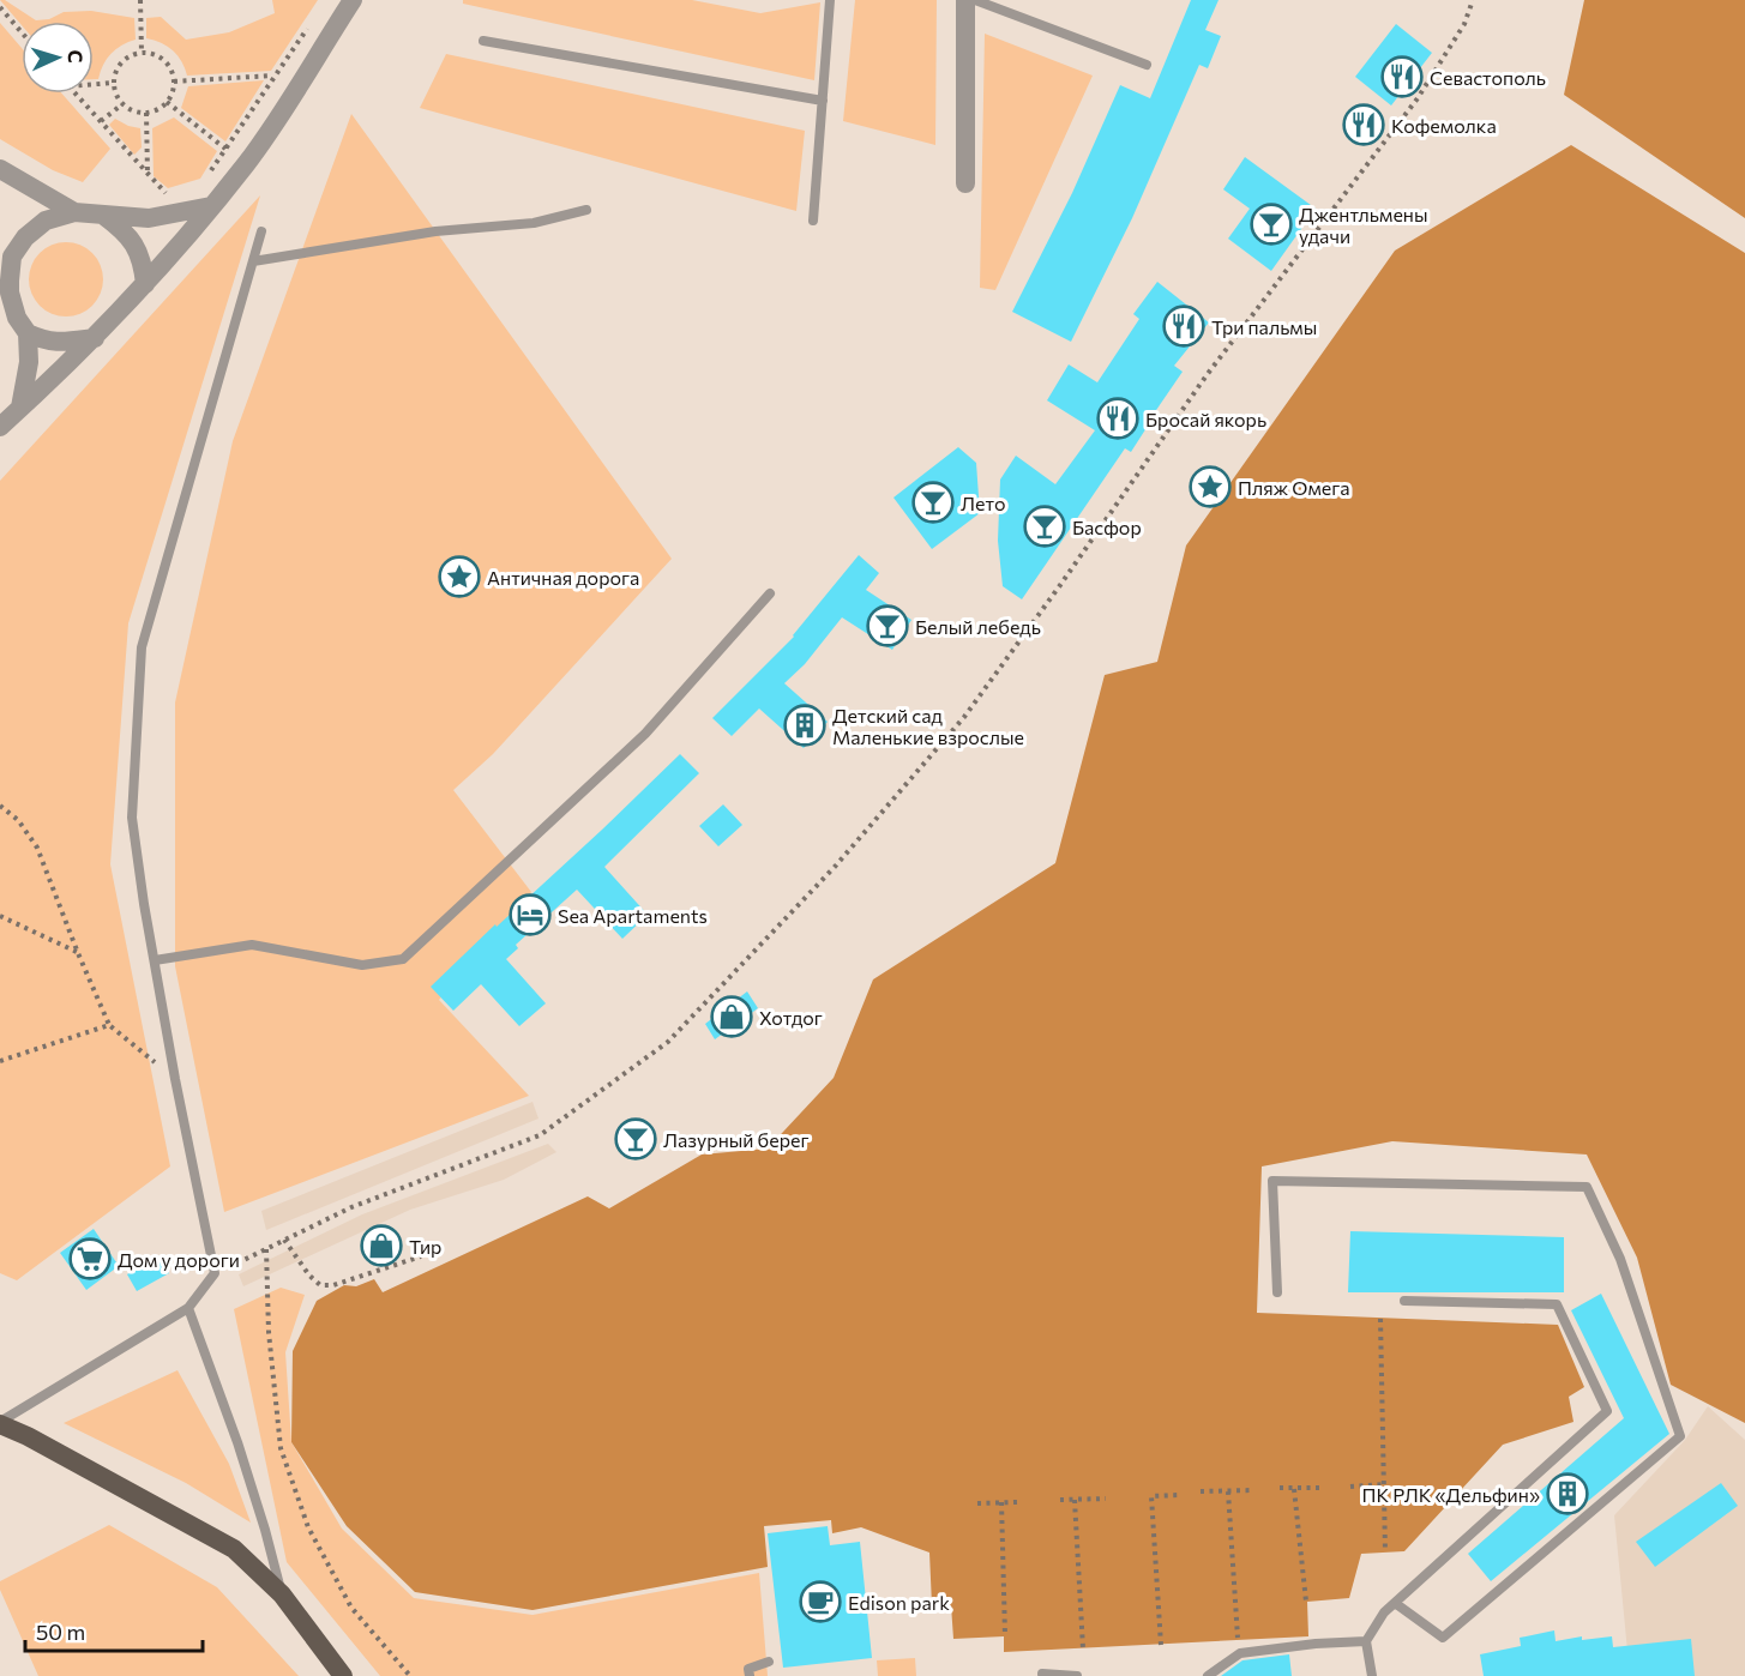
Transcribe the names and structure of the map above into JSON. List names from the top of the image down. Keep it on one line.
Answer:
{"places":{"restaurant":["Севастополь","Кофемолка","Три пальмы","Бросай якорь"],"bar":["Джентльмены удачи","Лето","Басфор","Белый лебедь","Лазурный берег"],"place":["Пляж Омега","Античная дорога"],"building":["Детский сад Маленькие взрослые","ПК РЛК «Дельфин»"],"hotel":["Sea Apartaments"],"shop":["Хотдог","Тир"],"supermarket":["Дом у дороги"],"cafe":["Edison park"]},"scale_bar":"50 m","north":"right"}
